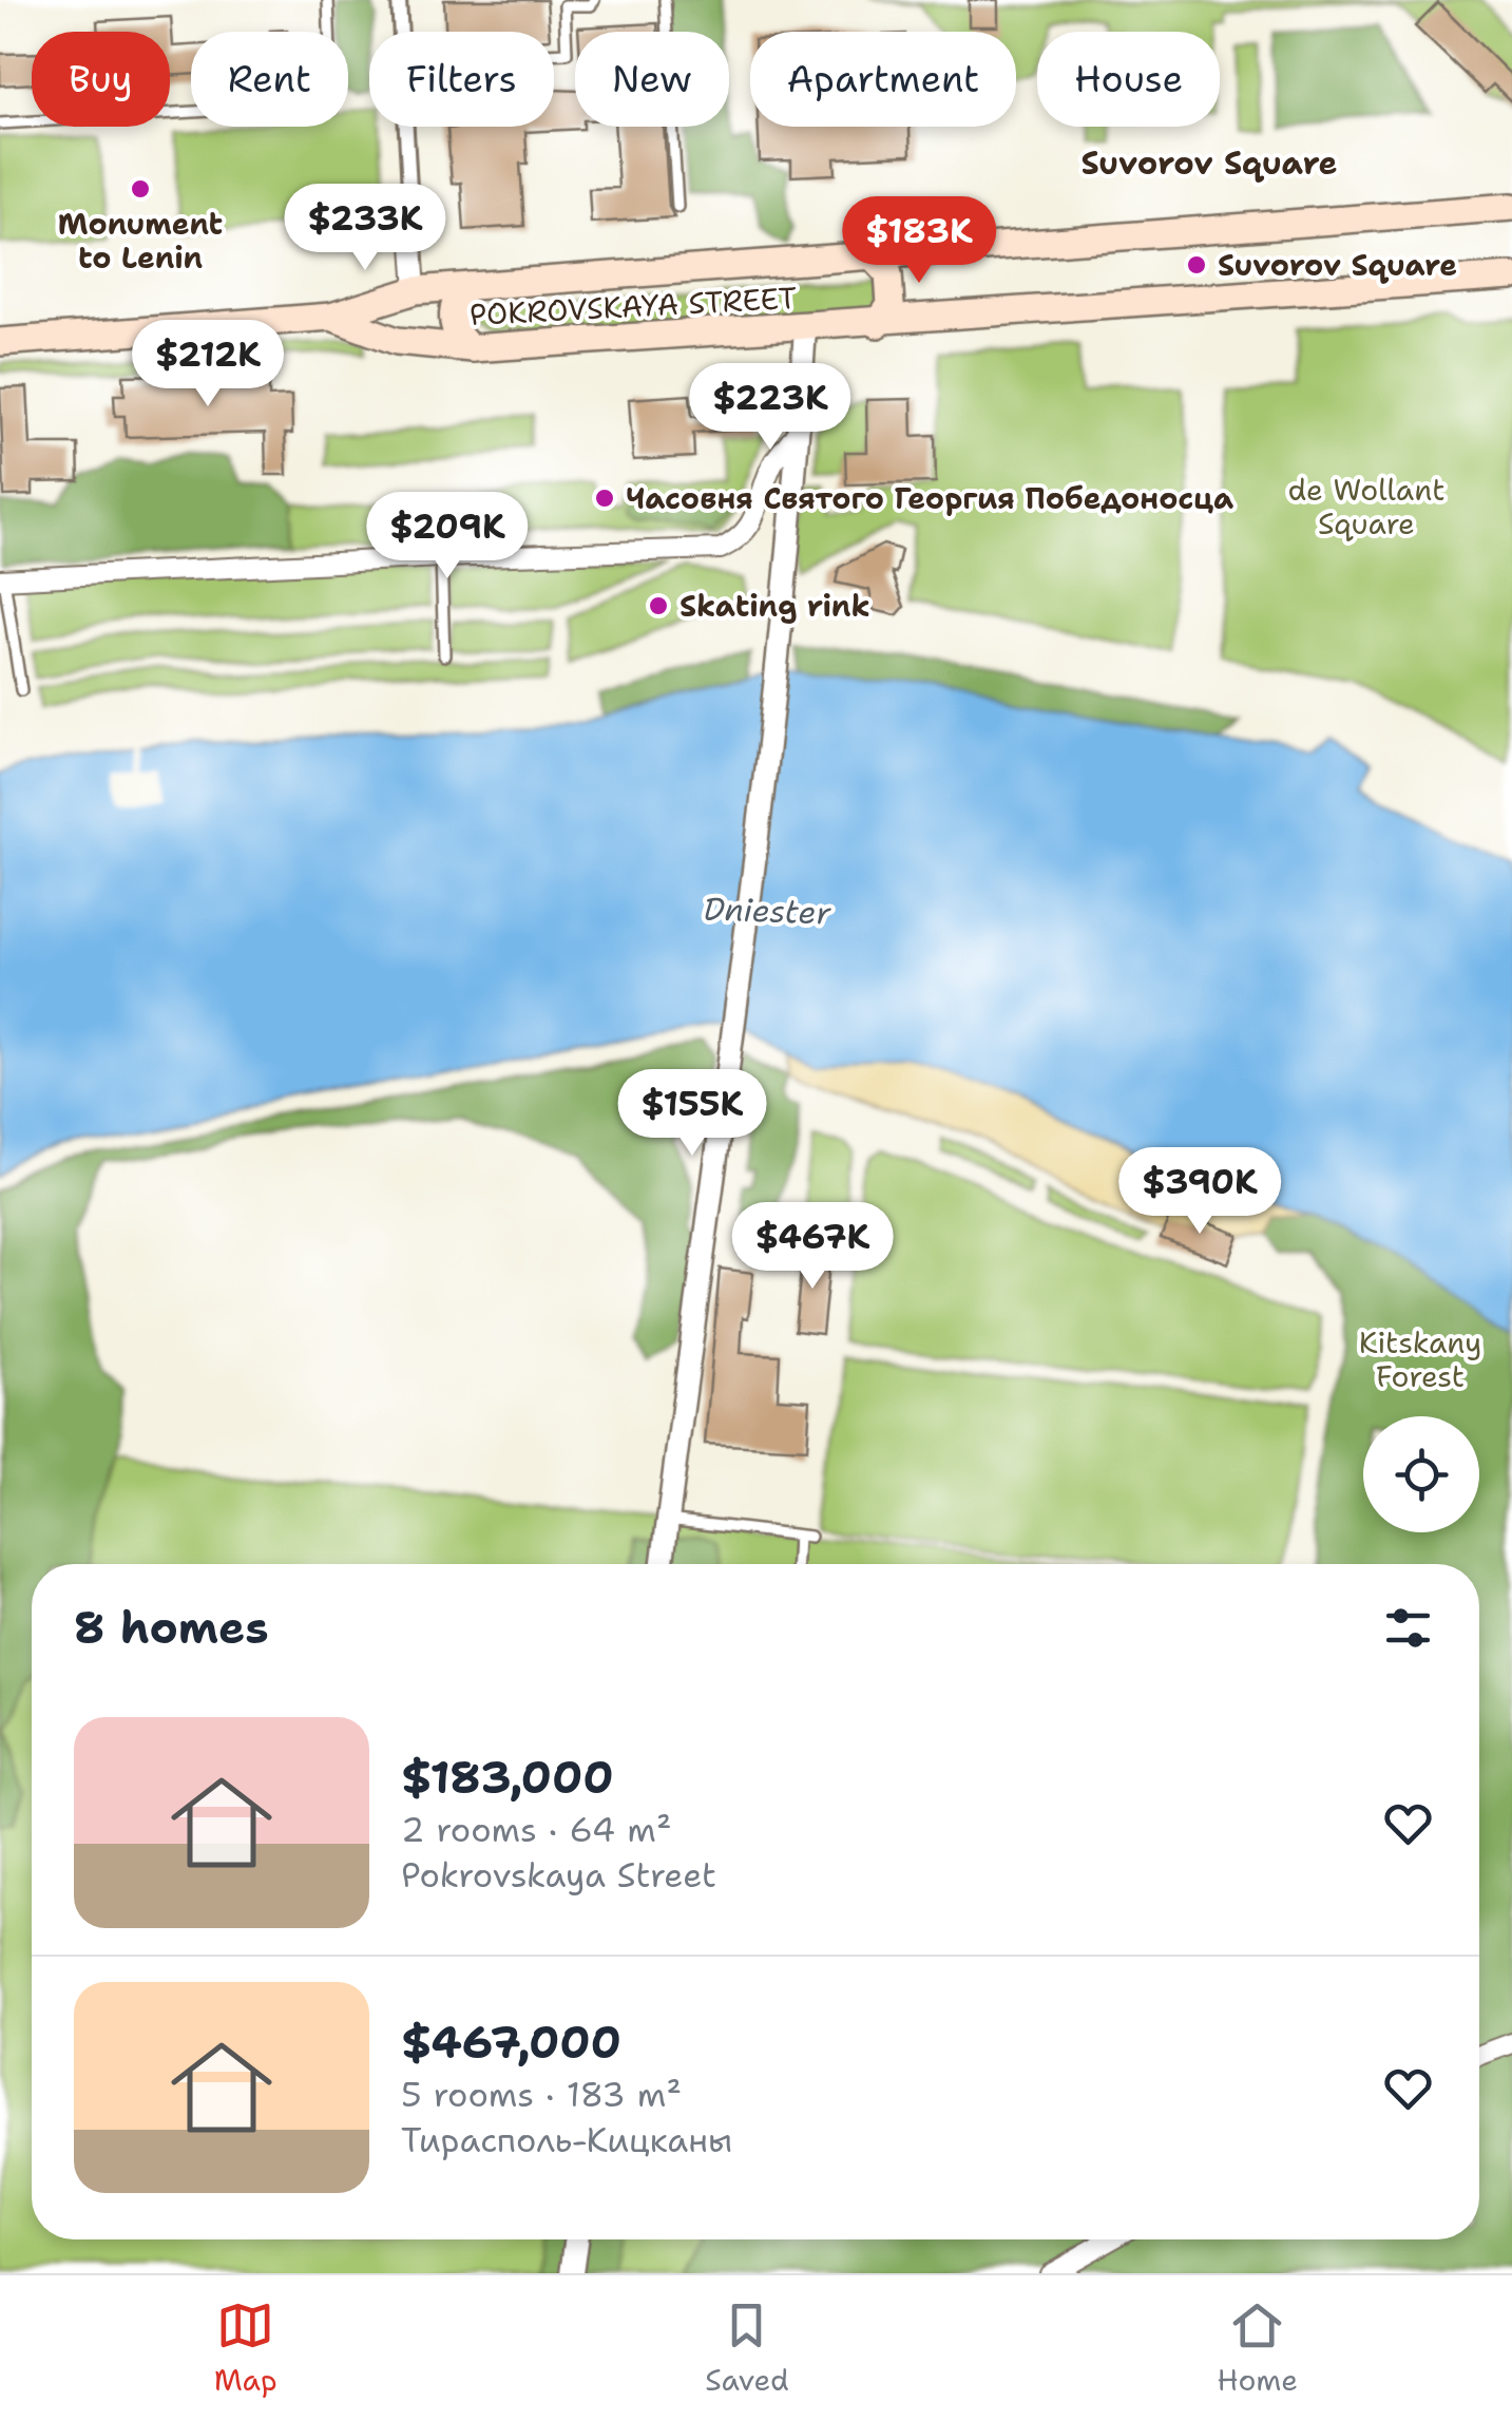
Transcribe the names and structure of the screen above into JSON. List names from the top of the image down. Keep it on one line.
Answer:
{"streets":{"main road":["POKROVSKAYA STREET"]},"districts":["Suvorov Square"],"water":["Dniester"],"parks":["de Wollant Square","Kitskany Forest"],"places":["Monument to Lenin","Suvorov Square","Часовня Святого Георгия Победоносца","Skating rink"],"page":{"chip":["Buy","Rent","Filters","New","Apartment","House"],"price":["$233K","$183K","$212K","$223K","$209K","$155K","$390K","$467K"],"heading":"8 homes","list":[{"name":"$183,000","note":"2 rooms · 64 m² · Pokrovskaya Street"},{"name":"$467,000","note":"5 rooms · 183 m² · Тирасполь-Кицканы"}],"tabs":["Map","Saved","Home"]}}
